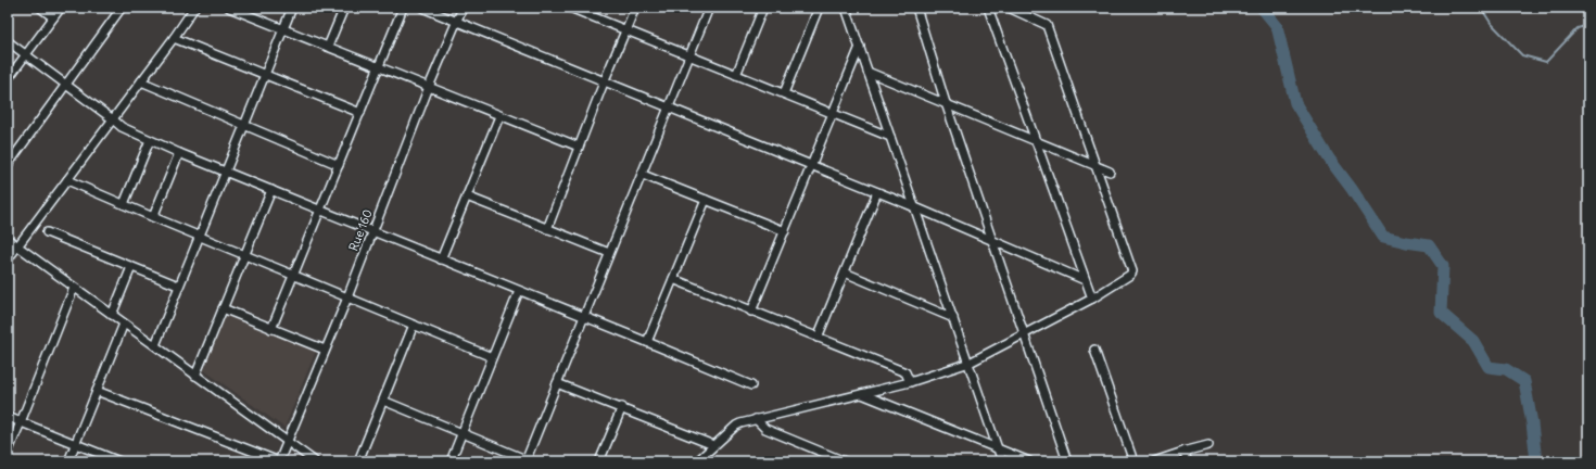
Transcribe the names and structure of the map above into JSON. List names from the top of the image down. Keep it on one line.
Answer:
{"streets":{"street":["Rue 160"]}}
